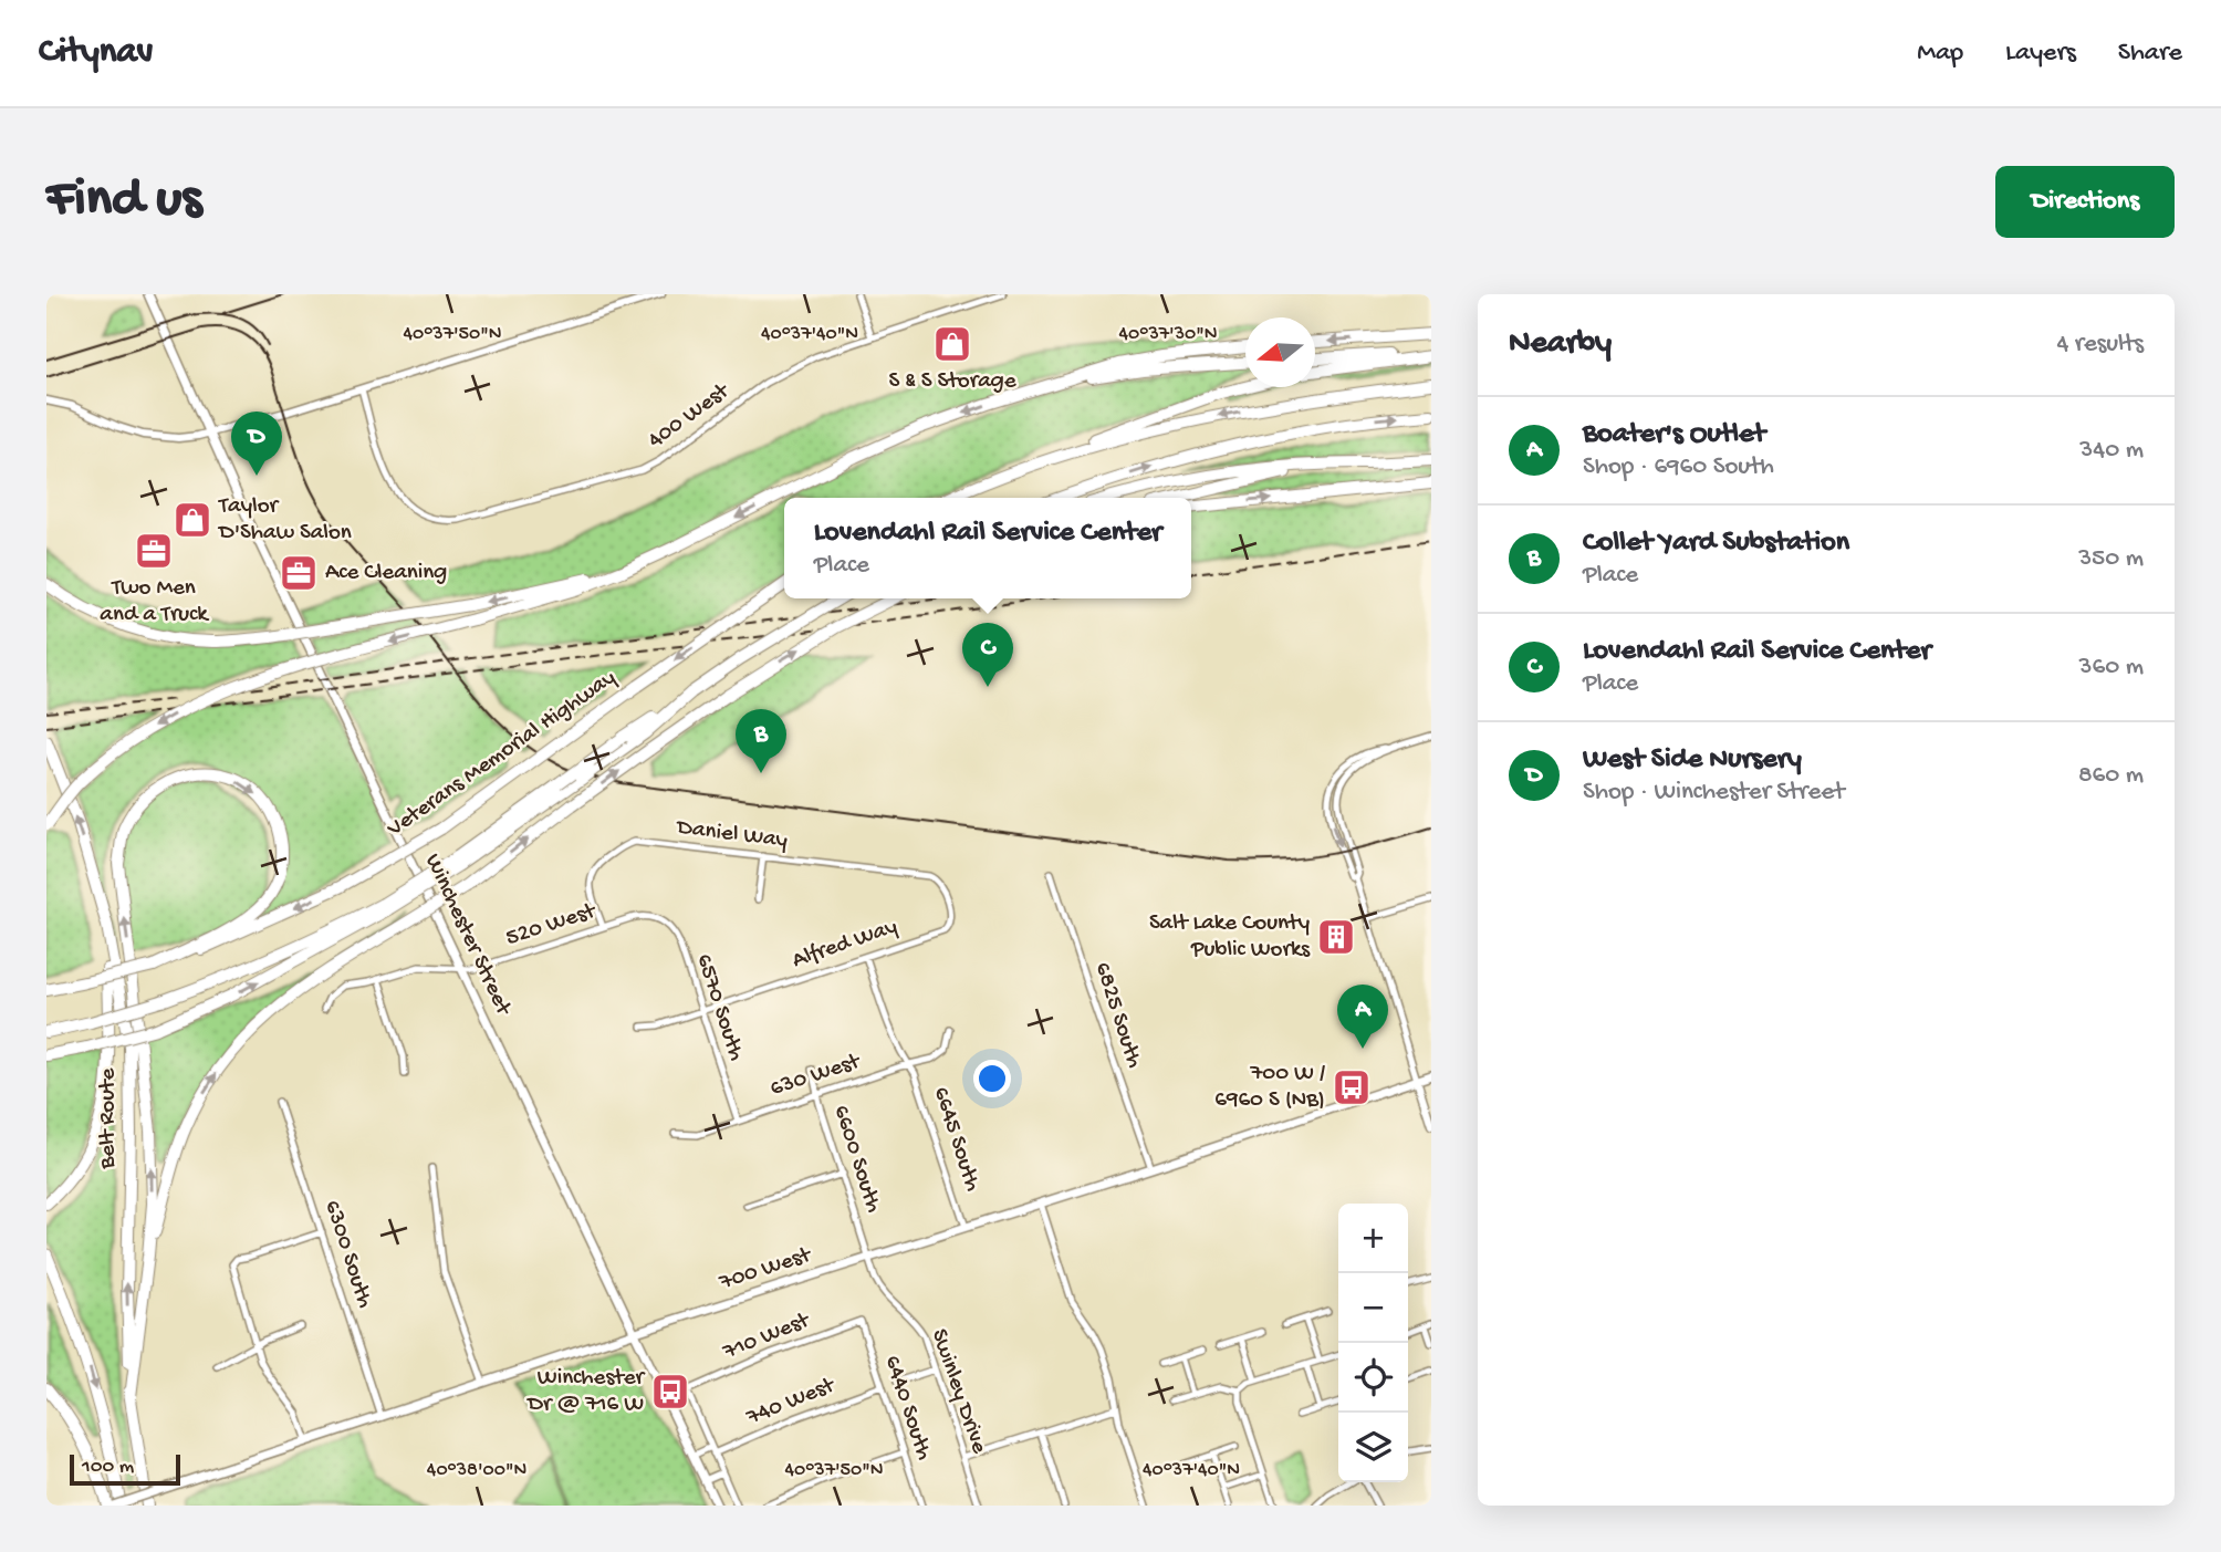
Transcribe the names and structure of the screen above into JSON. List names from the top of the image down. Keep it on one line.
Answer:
{"streets":{"highway":["Veterans Memorial Highway","Belt Route"],"main road":["Winchester Street","700 West"],"street":["400 West","Daniel Way","520 West","Alfred Way","6570 South","6825 South","630 West","6645 South","6600 South","6300 South","710 West","Swinley Drive","740 West","6440 South"]},"crossings":[["Daniel Way","520 West"],["Daniel Way","Alfred Way"],["520 West","Winchester Street"],["520 West","6570 South"],["Winchester Street","700 West"],["Winchester Street","740 West"],["Alfred Way","6570 South"],["Alfred Way","6645 South"],["6570 South","630 West"],["6825 South","700 West"],["630 West","6645 South"],["630 West","6600 South"],["6645 South","700 West"],["6600 South","700 West"],["6600 South","Swinley Drive"],["6300 South","700 West"],["700 West","Swinley Drive"],["710 West","740 West"],["710 West","6440 South"],["740 West","6440 South"]],"places":{"shop":["S & S Storage","Taylor D'Shaw Salon"],"office":["Two Men and a Truck","Ace Cleaning"],"building":["Salt Lake County Public Works"],"bus stop":["700 W / 6960 S (NB)","Winchester Dr @ 716 W"]},"scale_bar":"100 m","north":"left","page":{"header":"Citynav","nav":["Map","Layers","Share"],"buttons":"Directions","title":"Find us","heading":["Nearby","4 results"],"list":[{"mark":"A","name":"Boater's Outlet","note":"Shop · 6960 South","value":"340 m"},{"mark":"B","name":"Collet Yard Substation","note":"Place","value":"350 m"},{"mark":"C","name":"Lovendahl Rail Service Center","note":"Place","value":"360 m"},{"mark":"D","name":"West Side Nursery","note":"Shop · Winchester Street","value":"860 m"}],"pins":["D","C","B","A"],"popup":["Lovendahl Rail Service Center","Place"],"map_buttons":["+","−"],"scale":"100 m"},"coordinates":["40°37'50\"N","40°37'40\"N","40°37'30\"N","40°38'00\"N"]}
